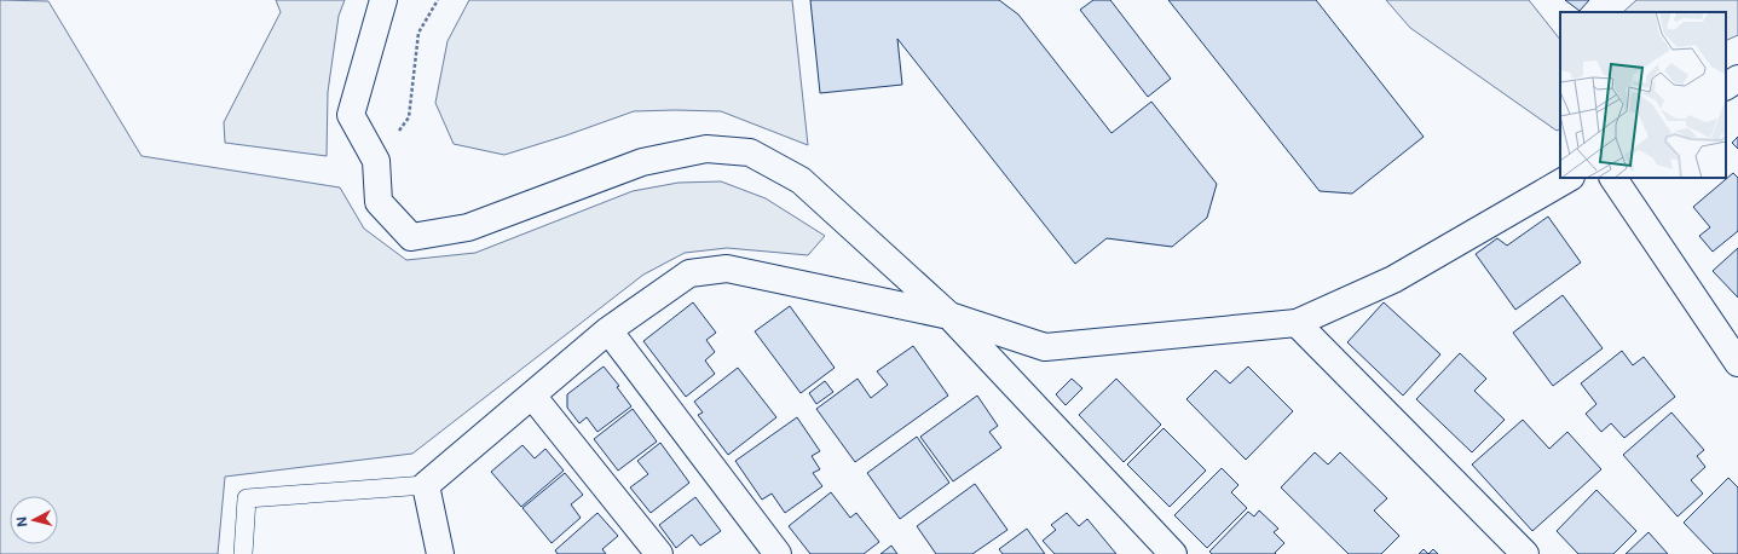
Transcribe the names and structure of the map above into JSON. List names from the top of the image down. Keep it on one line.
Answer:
{"north":"left"}
